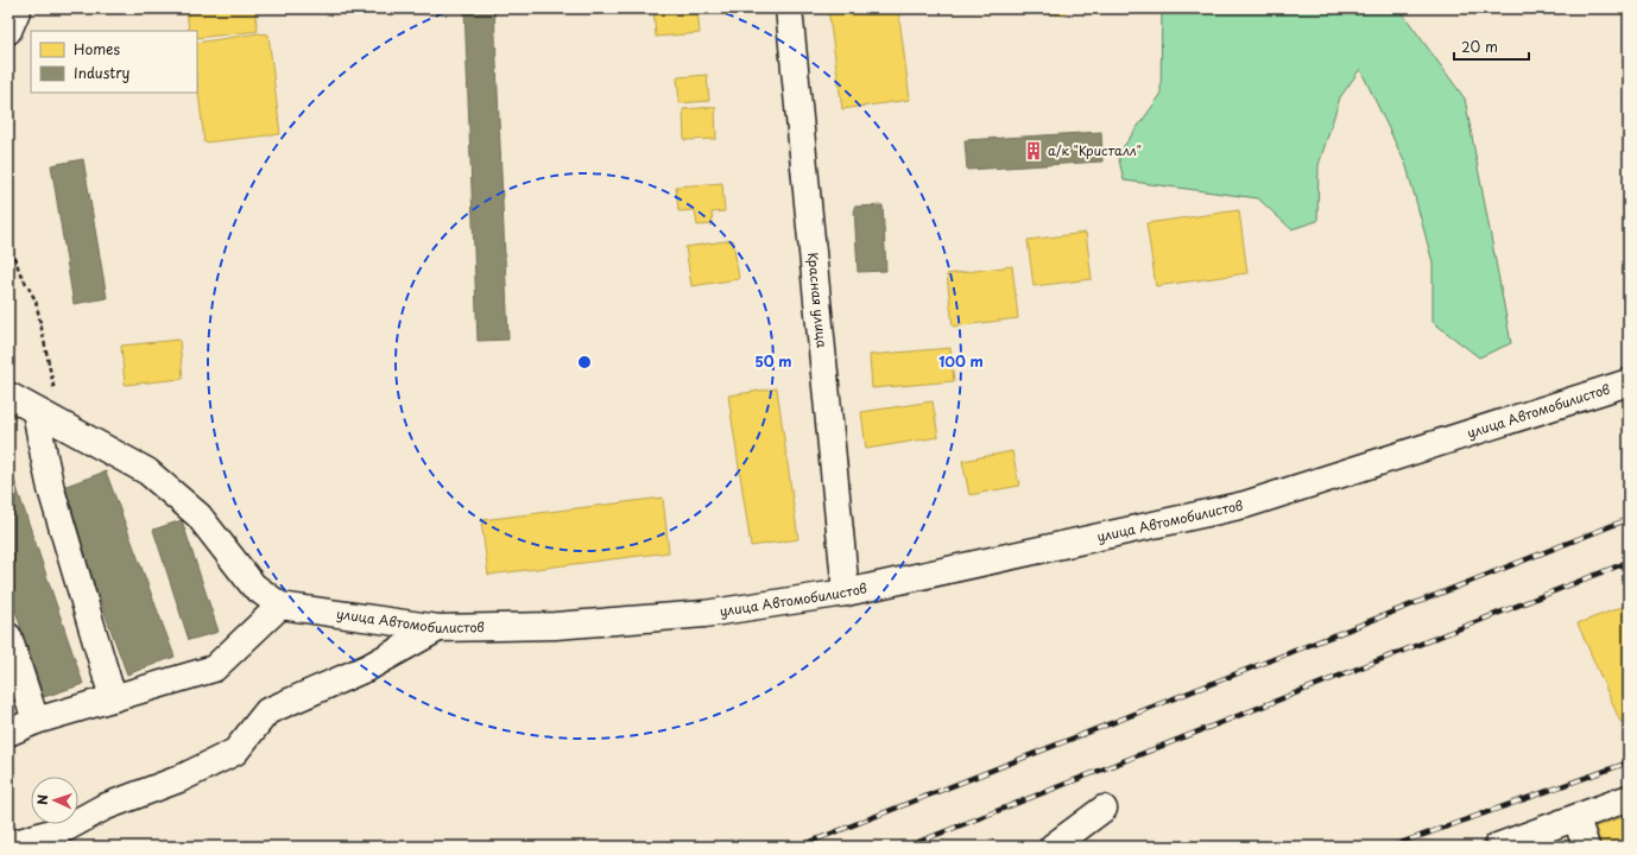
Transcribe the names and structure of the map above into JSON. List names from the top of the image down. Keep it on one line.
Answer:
{"streets":{"street":["Красная улица","улица Автомобилистов"]},"crossings":[["Красная улица","улица Автомобилистов"]],"places":{"building":["а/к \"Кристалл\""]},"legend":["Homes","Industry"],"scale_bar":"20 m","north":"left","rings":["50 m","100 m"]}
